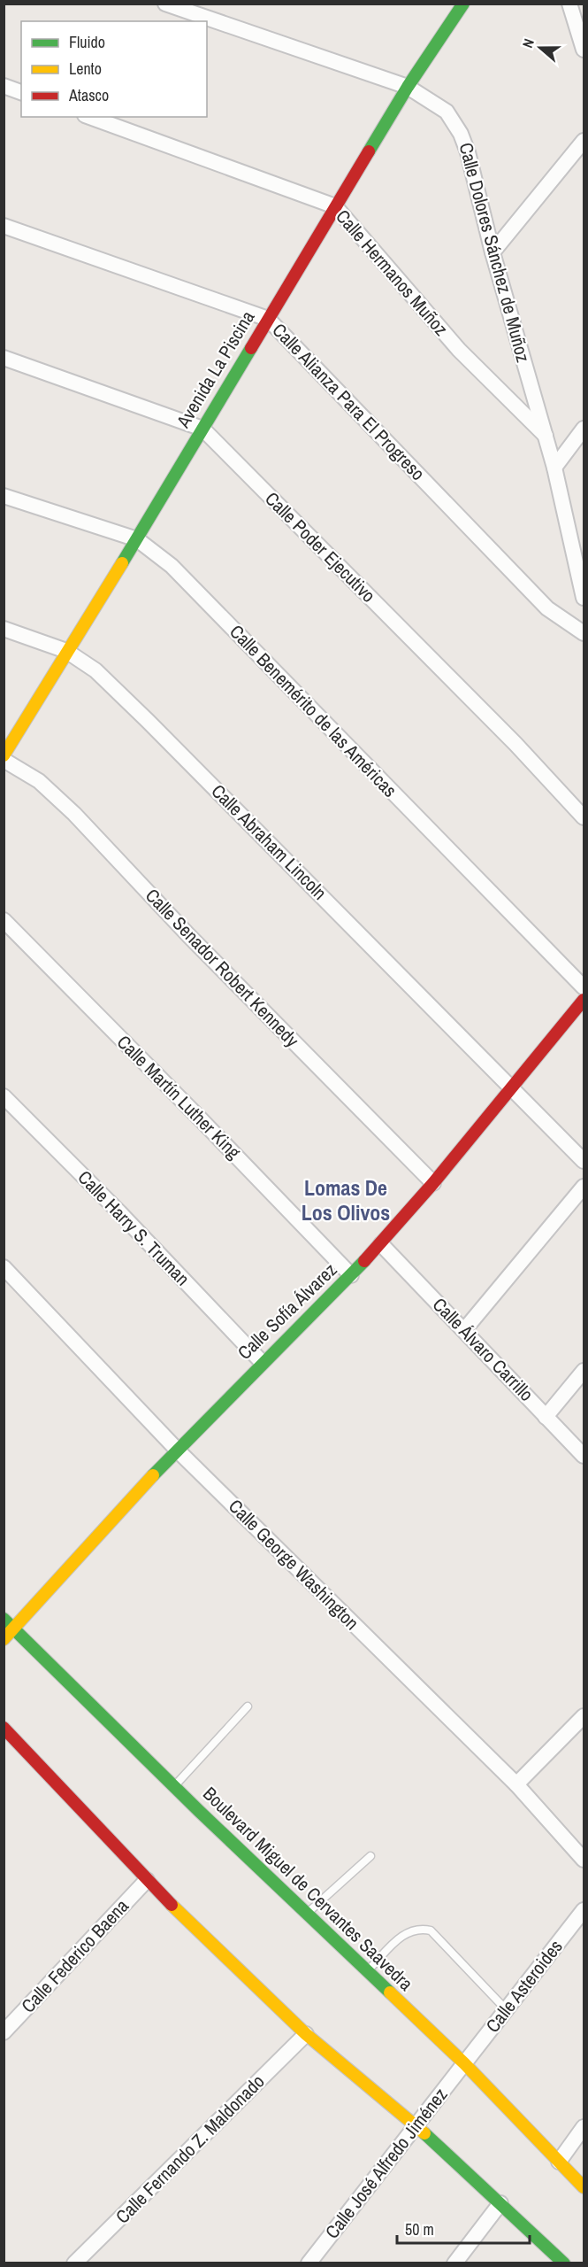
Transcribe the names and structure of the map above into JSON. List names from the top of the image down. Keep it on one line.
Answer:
{"streets":{"street":["Calle Dolores Sánchez de Muñoz","Calle Hermanos Muñoz","Avenida La Piscina","Calle Alianza Para El Progreso","Calle Poder Ejecutivo","Calle Benemérito de las Américas","Calle Abraham Lincoln","Calle Senador Robert Kennedy","Calle Martín Luther King","Calle Harry S. Truman","Calle Sofía Álvarez","Calle Álvaro Carrillo","Calle George Washington","Boulevard Miguel de Cervantes Saavedra","Calle Federico Baena","Calle Asteroides","Calle Fernando Z. Maldonado","Calle José Alfredo Jiménez"]},"crossings":[["Calle Dolores Sánchez de Muñoz","Calle Hermanos Muñoz"],["Calle Dolores Sánchez de Muñoz","Avenida La Piscina"],["Calle Hermanos Muñoz","Avenida La Piscina"],["Avenida La Piscina","Calle Alianza Para El Progreso"],["Avenida La Piscina","Calle Poder Ejecutivo"],["Avenida La Piscina","Calle Benemérito de las Américas"],["Avenida La Piscina","Calle Abraham Lincoln"],["Calle Abraham Lincoln","Calle Sofía Álvarez"],["Calle Senador Robert Kennedy","Calle Sofía Álvarez"],["Calle Martín Luther King","Calle Sofía Álvarez"],["Calle Harry S. Truman","Calle Sofía Álvarez"],["Calle Sofía Álvarez","Calle Álvaro Carrillo"],["Calle Sofía Álvarez","Calle George Washington"],["Calle Sofía Álvarez","Boulevard Miguel de Cervantes Saavedra"],["Boulevard Miguel de Cervantes Saavedra","Calle Asteroides"],["Boulevard Miguel de Cervantes Saavedra","Calle José Alfredo Jiménez"],["Calle Asteroides","Calle José Alfredo Jiménez"]],"districts":["Lomas De Los Olivos"],"legend":["Fluido","Lento","Atasco"],"scale_bar":"50 m","north":"left"}
